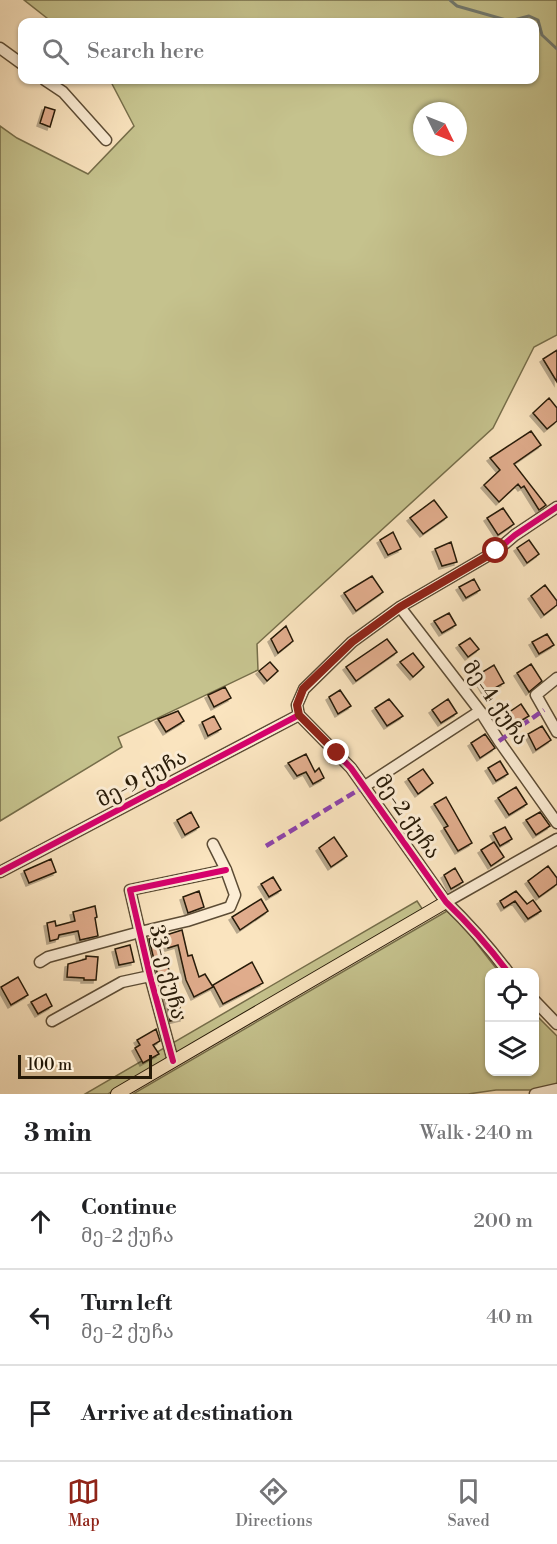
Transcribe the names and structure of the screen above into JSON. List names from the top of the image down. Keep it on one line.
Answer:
{"streets":{"street":["მე-4 ქუჩა","მე-9 ქუჩა","მე-2 ქუჩა","33-ე ქუჩა"]},"crossings":[["მე-9 ქუჩა","მე-2 ქუჩა"]],"scale_bar":"100 m","north":"bottom right","page":{"search":"Search here","scale":"100 m","heading":["3 min","Walk · 240 m"],"list":[["Continue","მე-2 ქუჩა","200 m"],["Turn left","მე-2 ქუჩა","40 m"],"Arrive at destination"],"nav":["Map","Directions","Saved"]}}
